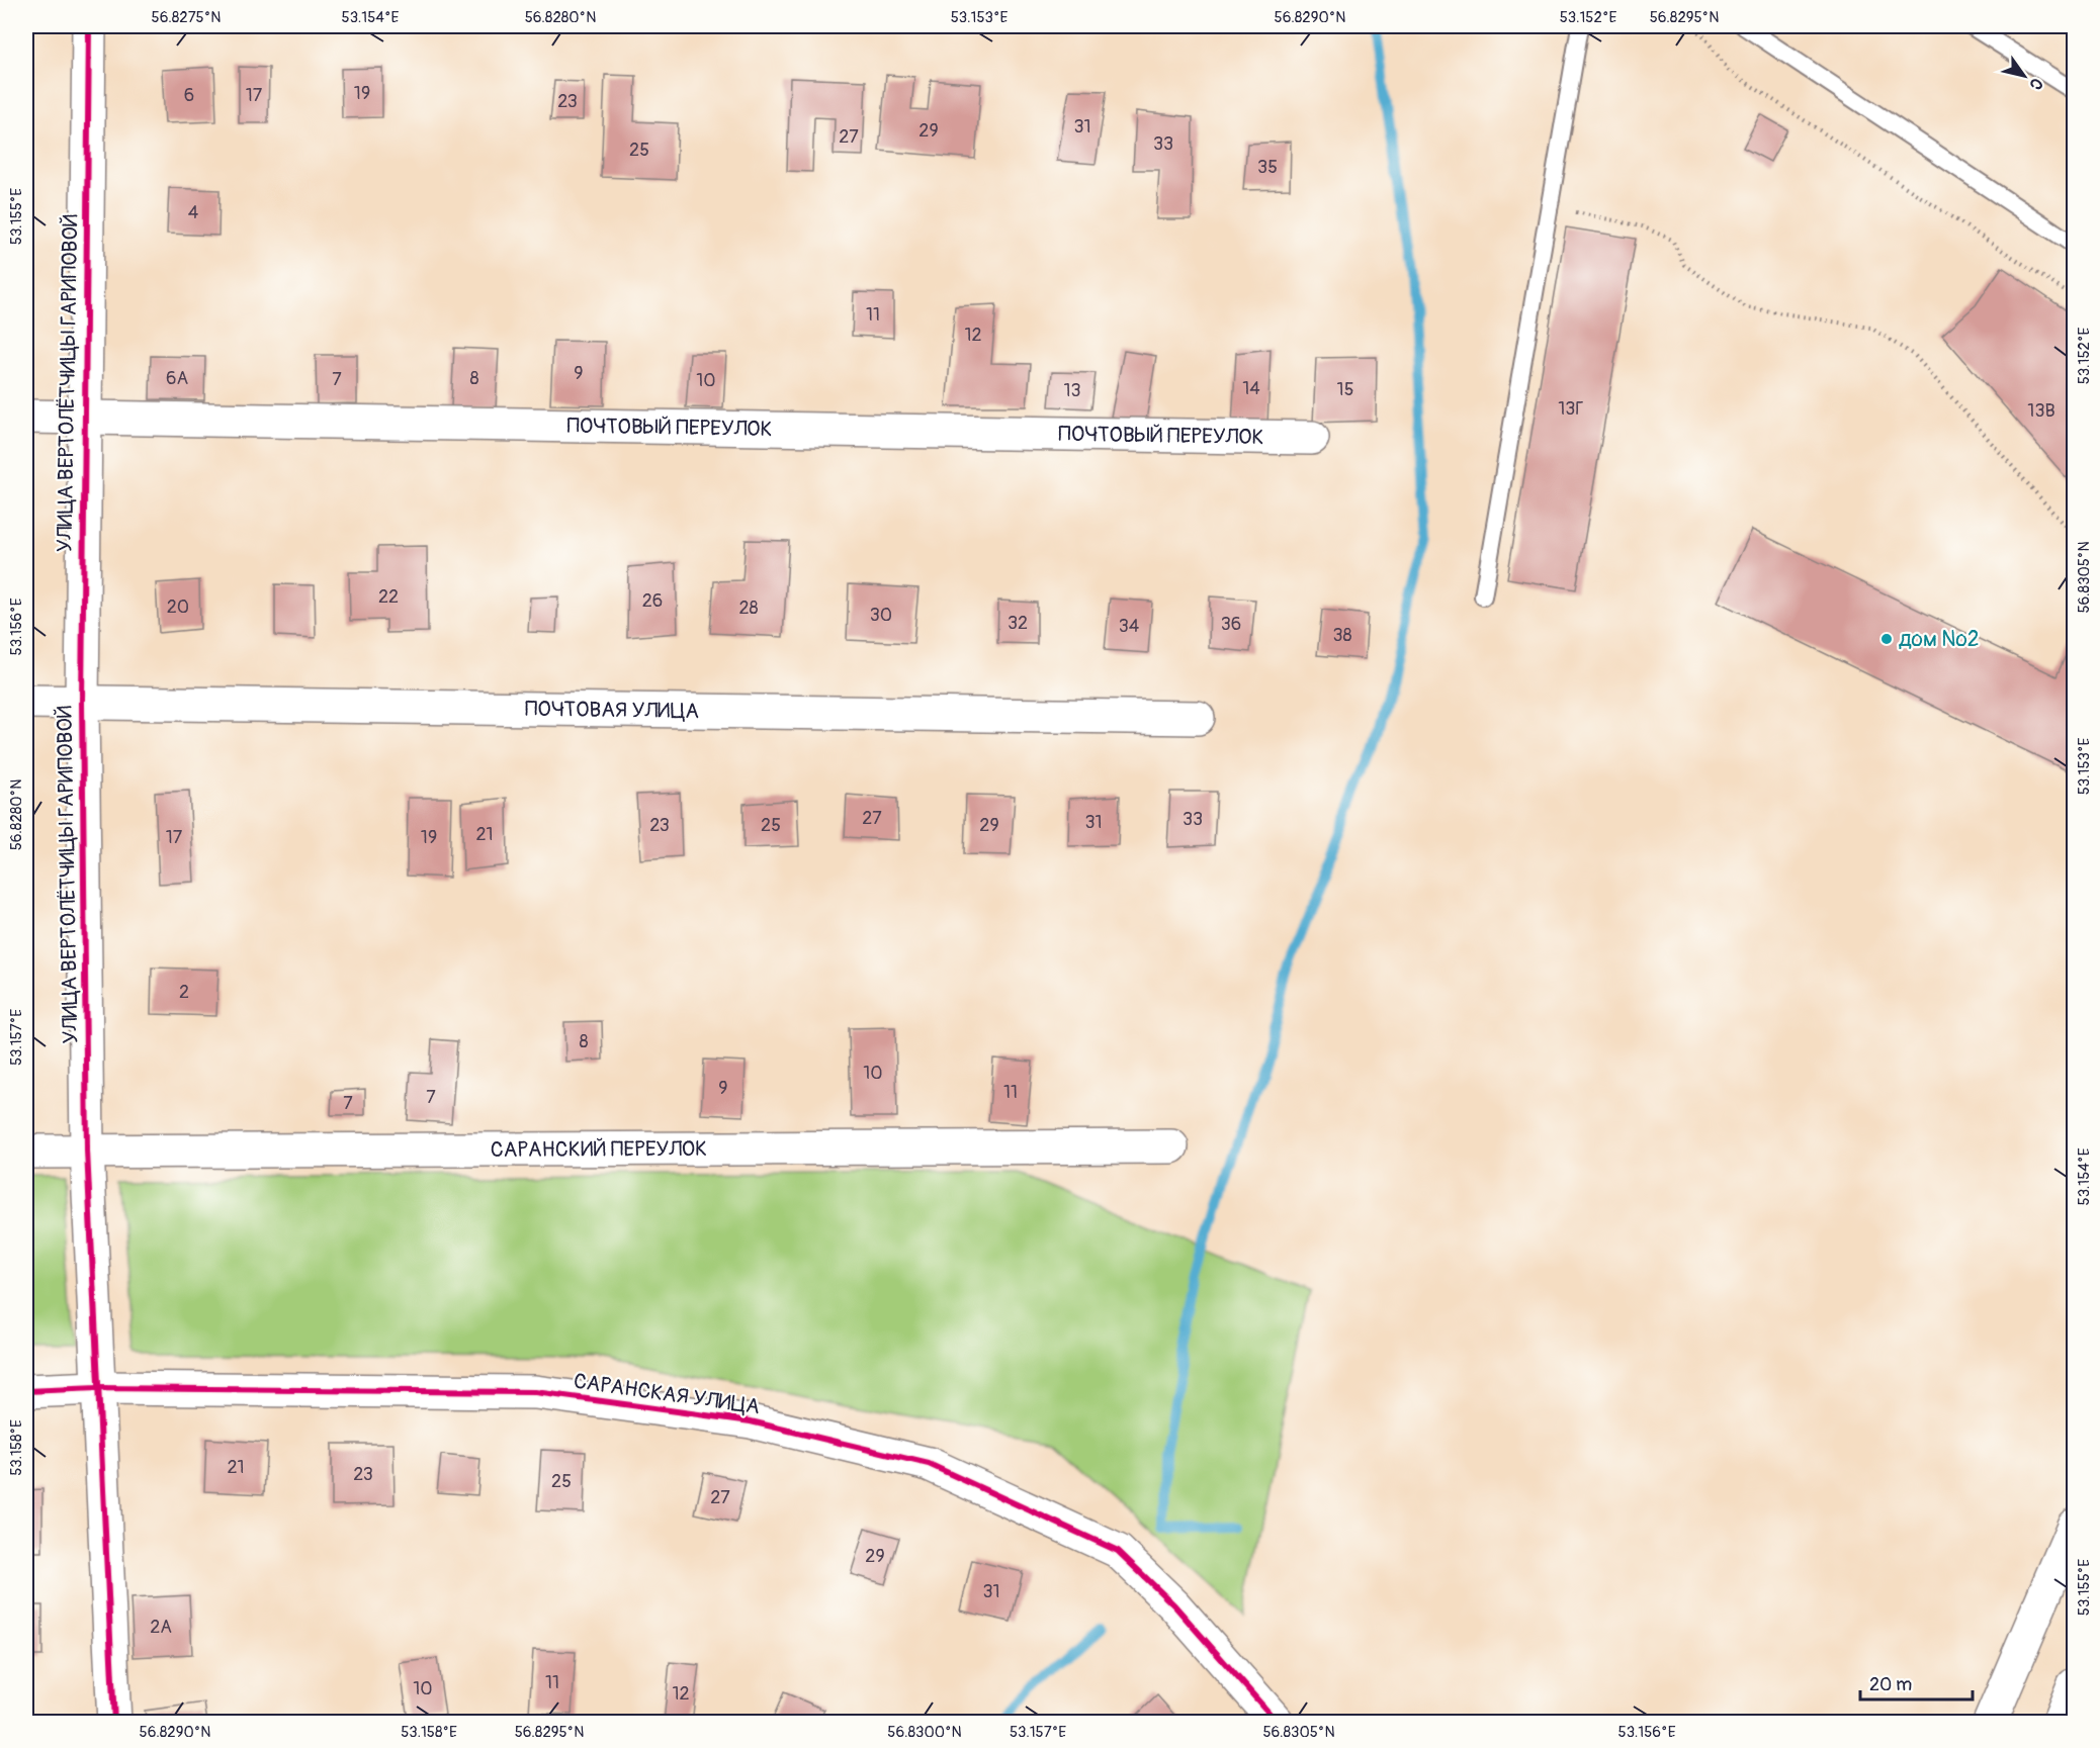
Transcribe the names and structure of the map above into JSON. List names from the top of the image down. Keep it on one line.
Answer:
{"streets":{"street":["УЛИЦА ВЕРТОЛЁТЧИЦЫ ГАРИПОВОЙ","ПОЧТОВЫЙ ПЕРЕУЛОК","ПОЧТОВАЯ УЛИЦА","САРАНСКИЙ ПЕРЕУЛОК","САРАНСКАЯ УЛИЦА"]},"crossings":[["УЛИЦА ВЕРТОЛЁТЧИЦЫ ГАРИПОВОЙ","ПОЧТОВЫЙ ПЕРЕУЛОК"],["УЛИЦА ВЕРТОЛЁТЧИЦЫ ГАРИПОВОЙ","ПОЧТОВАЯ УЛИЦА"],["УЛИЦА ВЕРТОЛЁТЧИЦЫ ГАРИПОВОЙ","САРАНСКИЙ ПЕРЕУЛОК"],["УЛИЦА ВЕРТОЛЁТЧИЦЫ ГАРИПОВОЙ","САРАНСКАЯ УЛИЦА"]],"places":["дом №2"],"house_numbers":["19","6","17","23","31","29","27","33","25","35","4","11","12","9","6А","8","7","10","14","15","13","13Г","13В","22","26","20","28","30","32","36","34","38","27","33","31","23","25","29","21","17","19","2","8","10","9","11","7","7","21","23","25","27","29","31","2А","11","10","12"],"scale_bar":"20 m","north":"bottom right","coordinates":["56.8275°N","53.154°E","56.8280°N","53.153°E","56.8290°N","53.152°E","56.8295°N","53.155°E","56.8305°N","53.156°E","53.157°E","53.158°E","56.8300°N"]}
